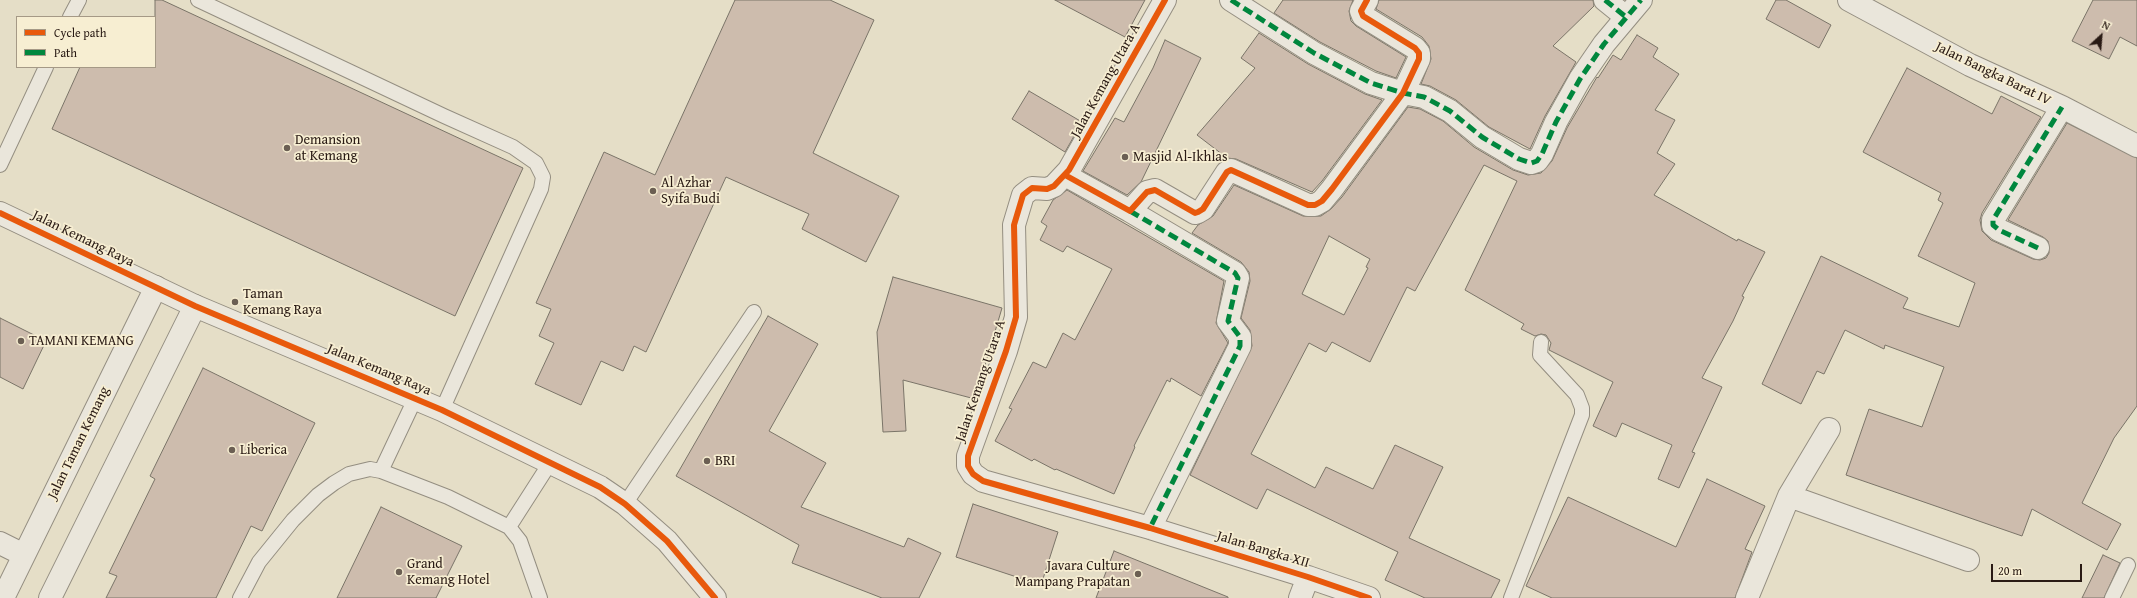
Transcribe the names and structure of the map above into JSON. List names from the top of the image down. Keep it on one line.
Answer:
{"streets":{"street":["Jalan Bangka Barat IV","Jalan Kemang Utara A","Jalan Kemang Raya","Jalan Taman Kemang","Jalan Bangka XII"]},"crossings":[["Jalan Kemang Utara A","Jalan Bangka XII"],["Jalan Kemang Raya","Jalan Taman Kemang"]],"places":["Demansion at Kemang","Masjid Al-Ikhlas","Al Azhar Syifa Budi","Taman Kemang Raya","TAMANI KEMANG","Liberica","BRI","Grand Kemang Hotel","Javara Culture Mampang Prapatan"],"legend":["Cycle path","Path"],"scale_bar":"20 m","north":"top right"}
